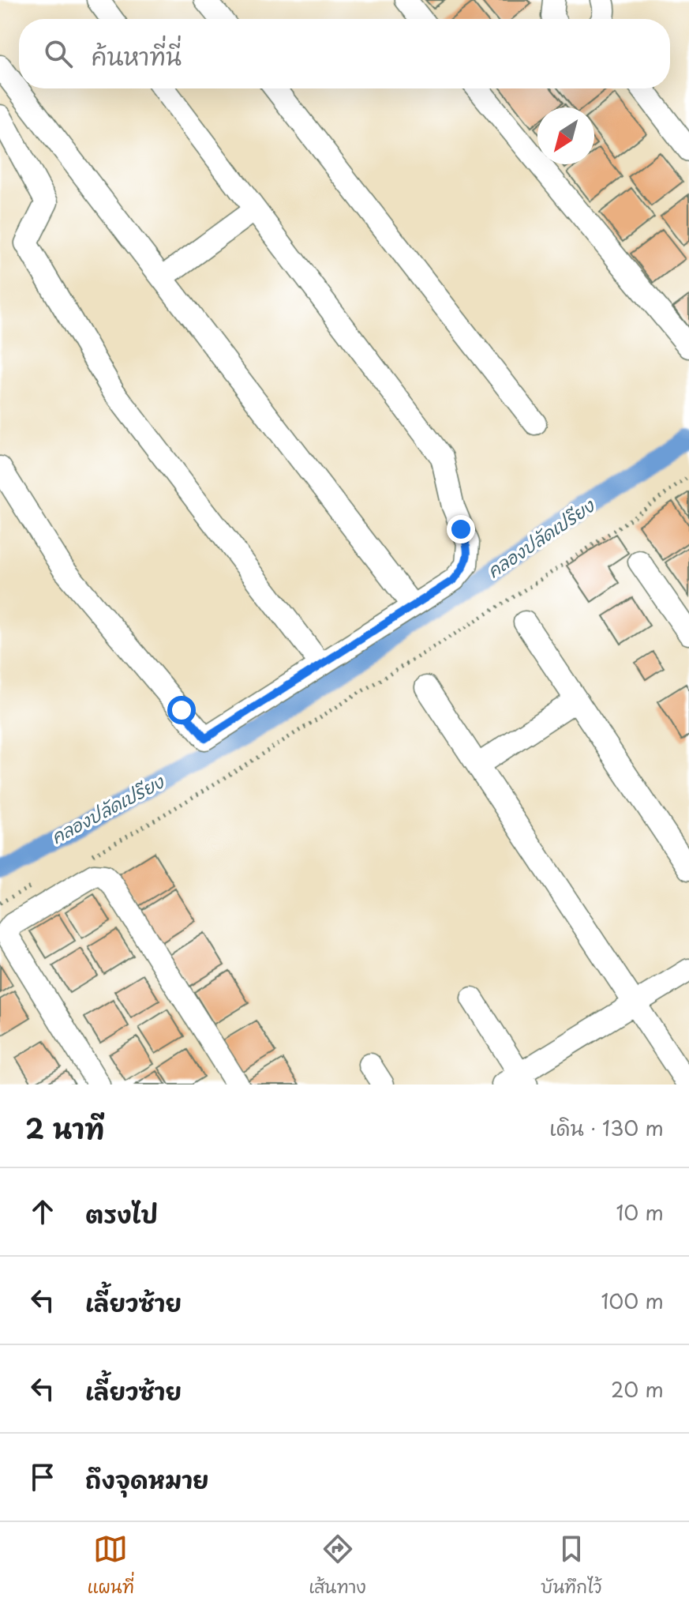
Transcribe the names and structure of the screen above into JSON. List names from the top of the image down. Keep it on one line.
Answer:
{"water":["คลองปลัดเปรียง"],"north":"bottom left","page":{"search":"ค้นหาที่นี่","heading":["2 นาที","เดิน · 130 m"],"list":[["ตรงไป","10 m"],["เลี้ยวซ้าย","100 m"],["เลี้ยวซ้าย","20 m"],"ถึงจุดหมาย"],"nav":["แผนที่","เส้นทาง","บันทึกไว้"]}}
